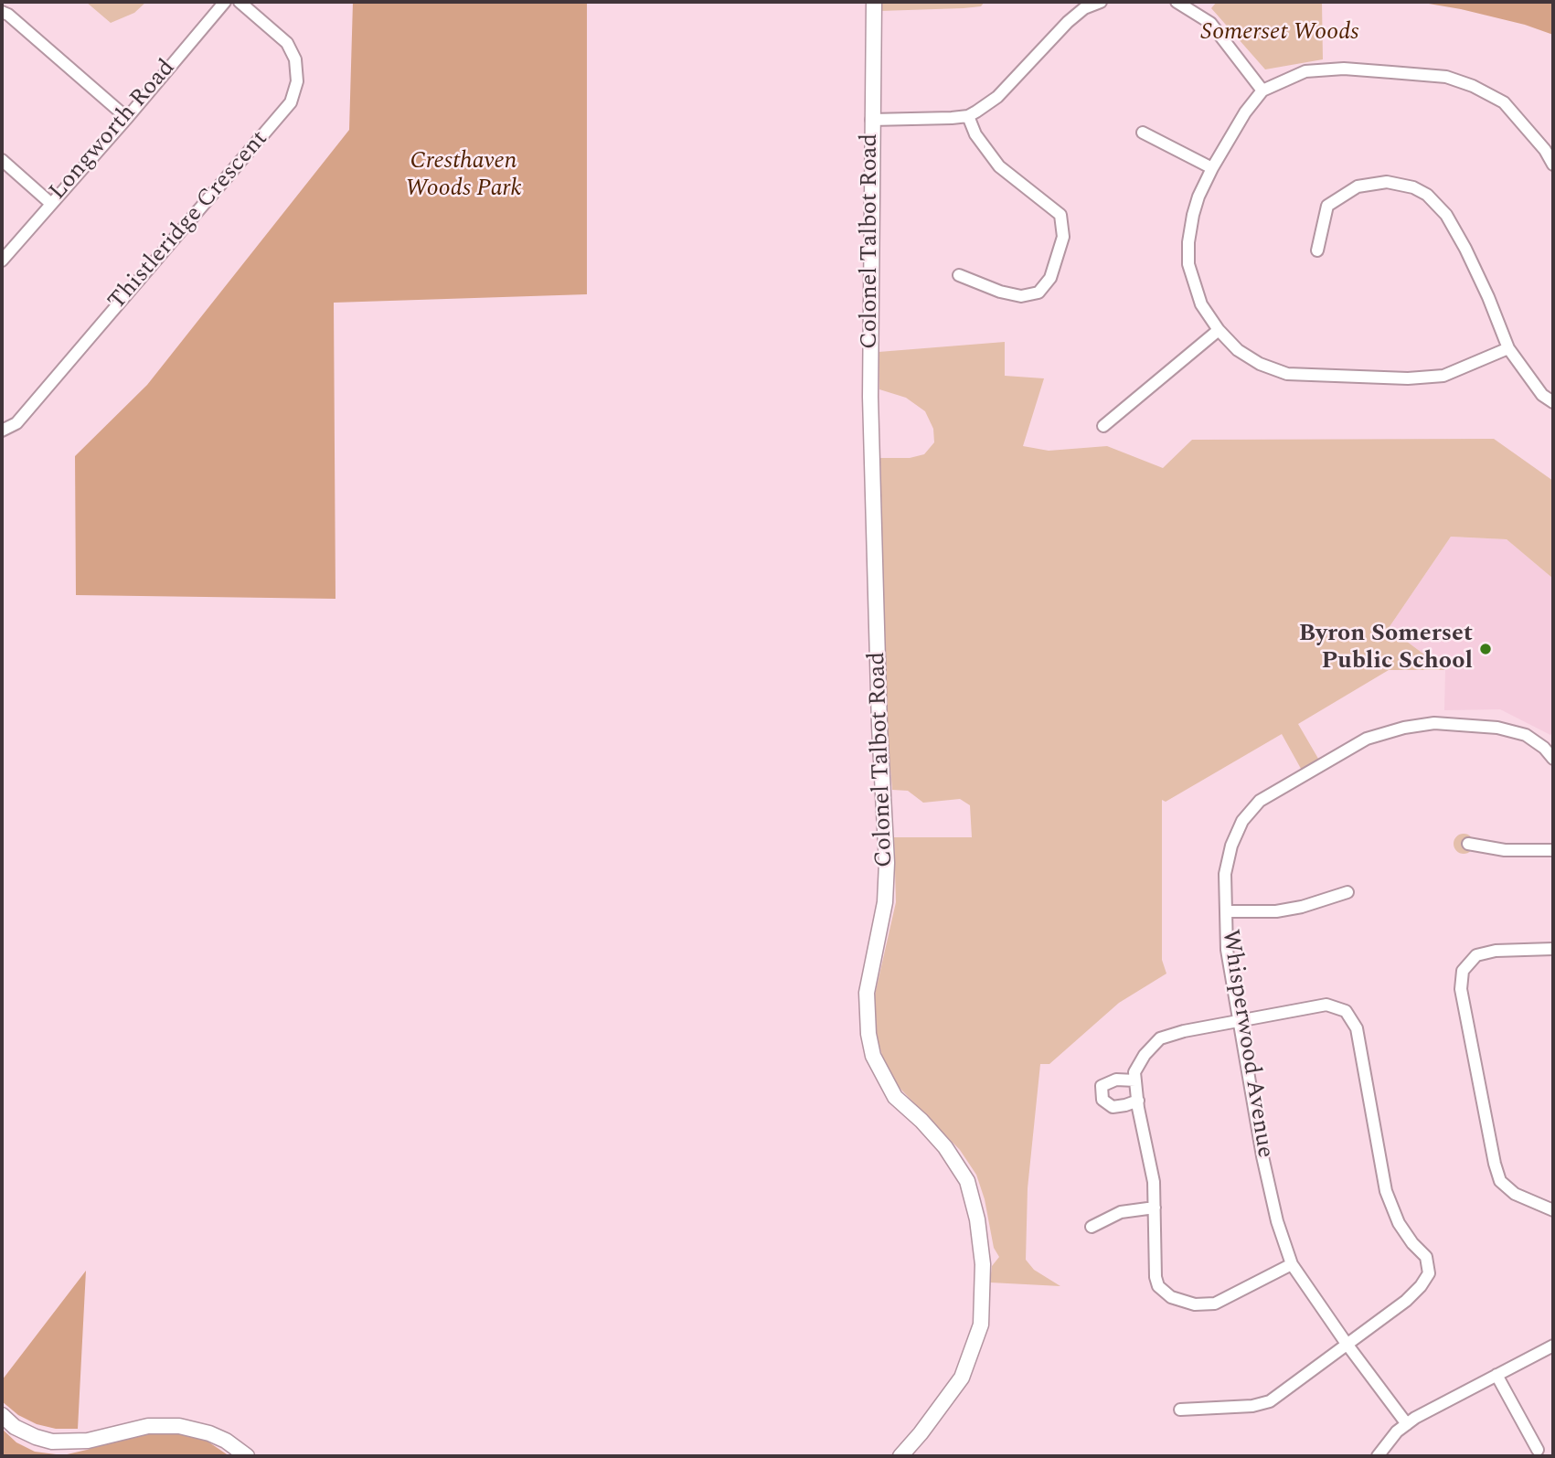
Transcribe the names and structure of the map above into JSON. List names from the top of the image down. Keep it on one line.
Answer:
{"streets":{"main road":["Colonel Talbot Road"],"street":["Longworth Road","Thistleridge Crescent","Whisperwood Avenue"]},"parks":["Somerset Woods","Cresthaven Woods Park"],"places":["Byron Somerset Public School"]}
